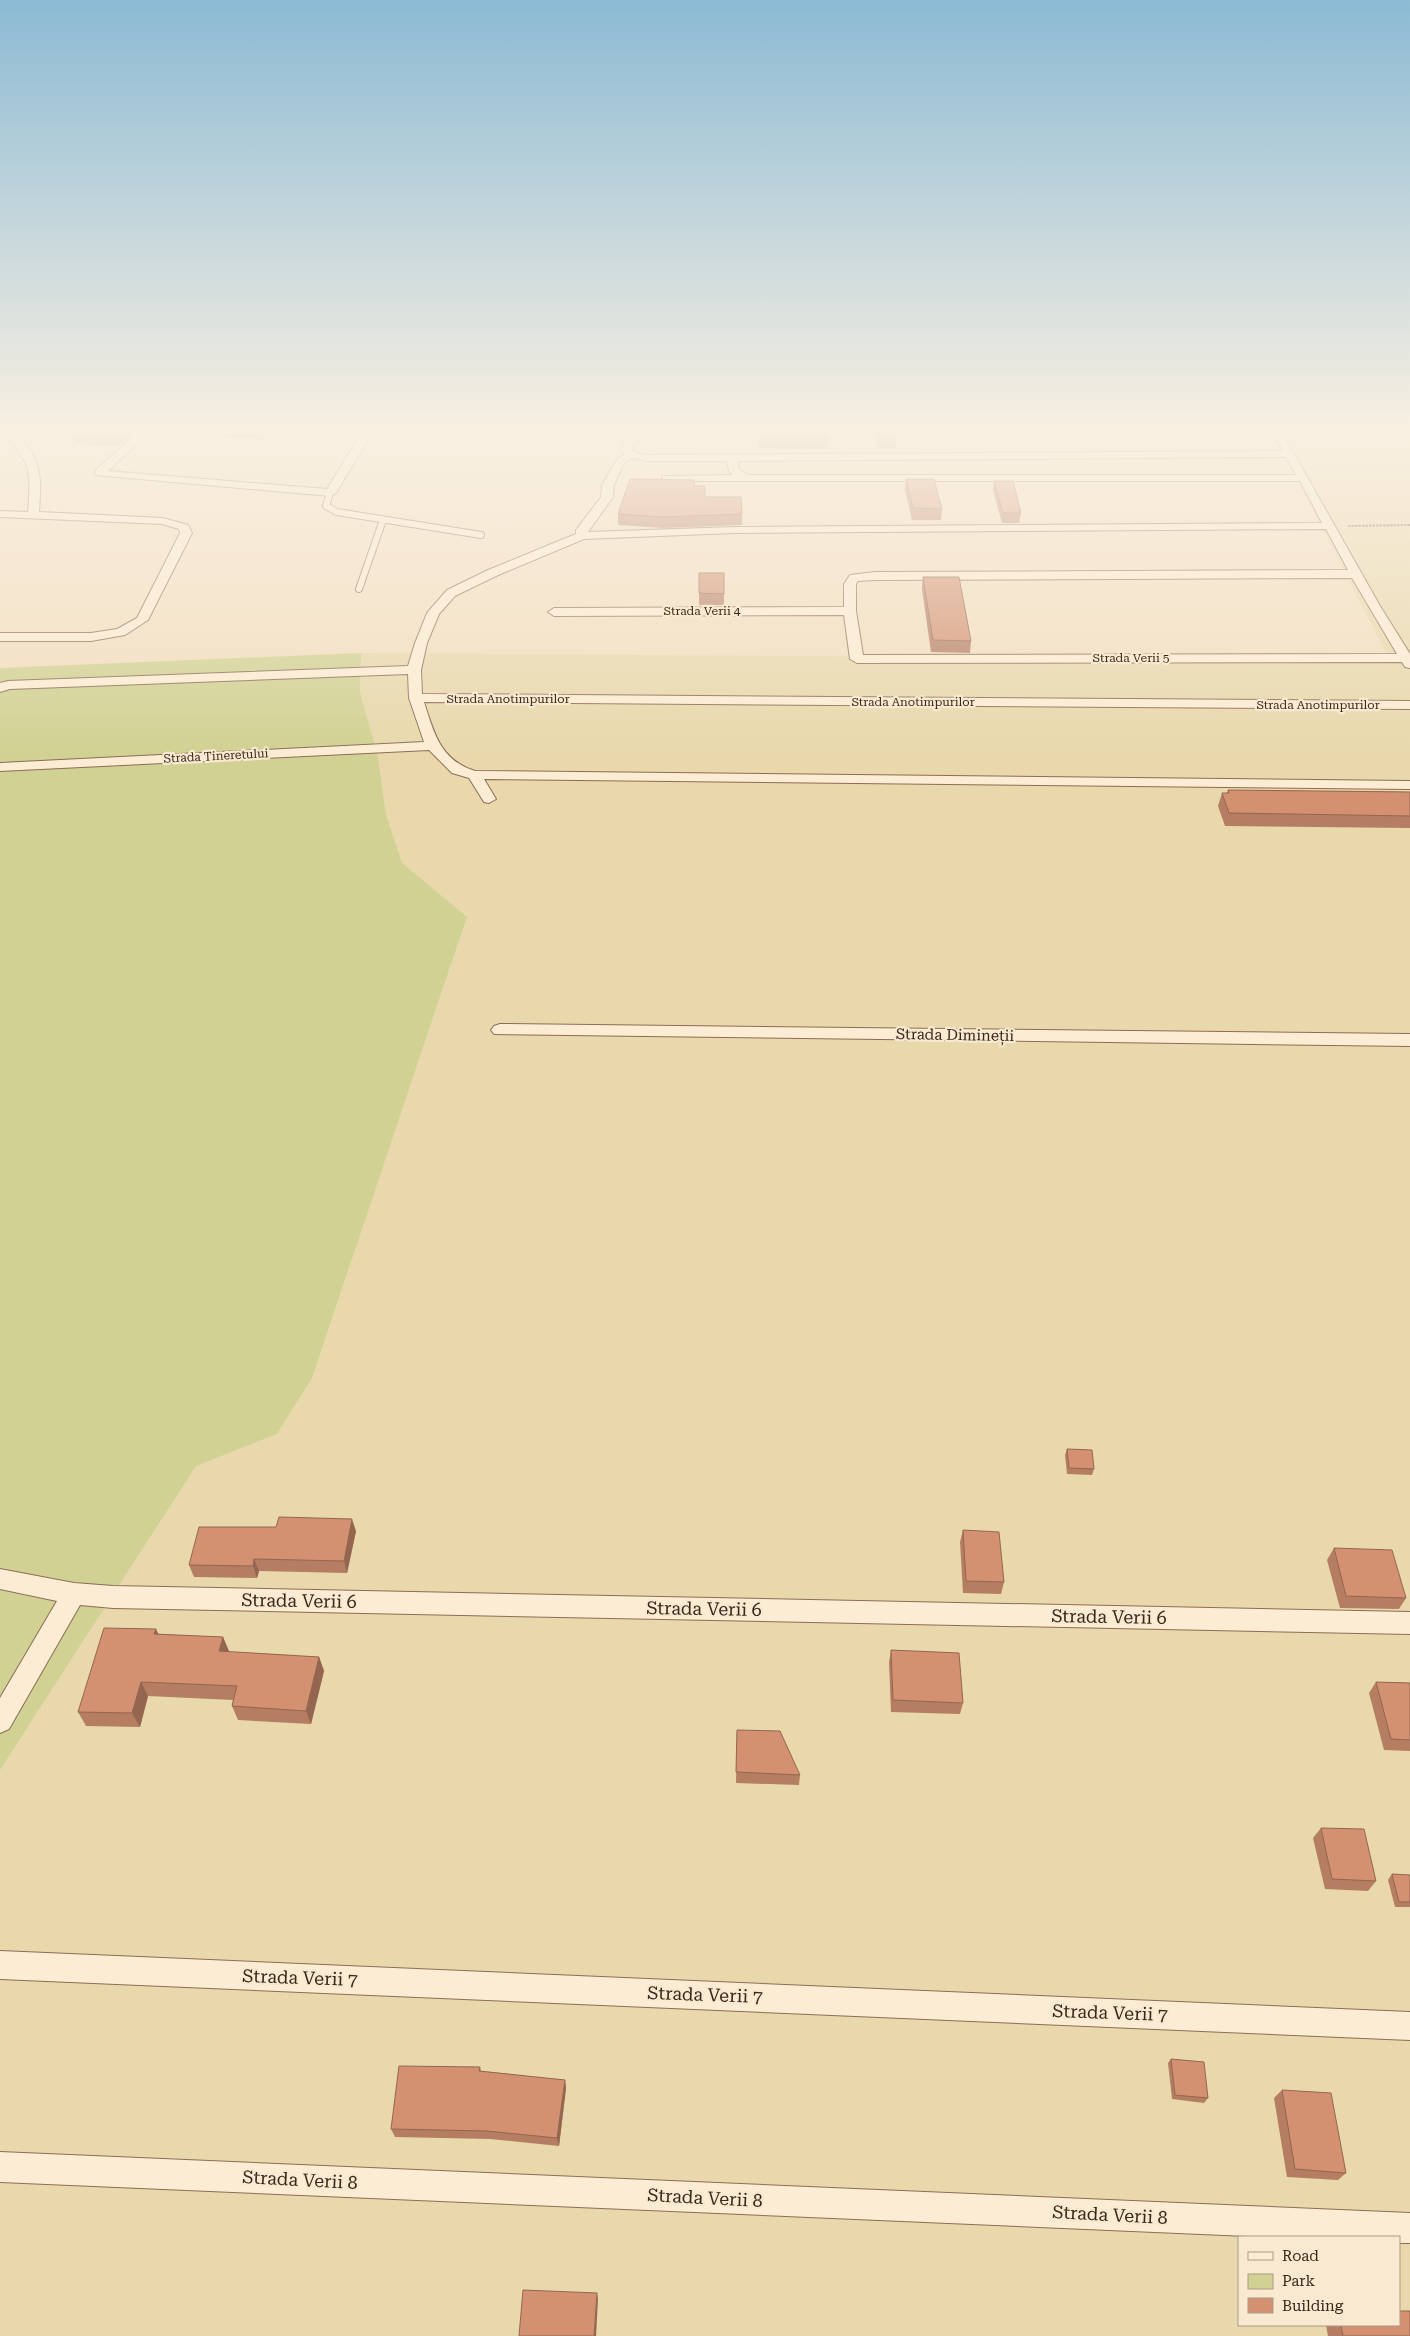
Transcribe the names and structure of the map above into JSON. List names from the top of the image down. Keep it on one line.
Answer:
{"streets":{"street":["Strada Verii 4","Strada Verii 5","Strada Anotimpurilor","Strada Tineretului","Strada Dimineții","Strada Verii 6","Strada Verii 7","Strada Verii 8"]},"legend":["Road","Park","Building"]}
